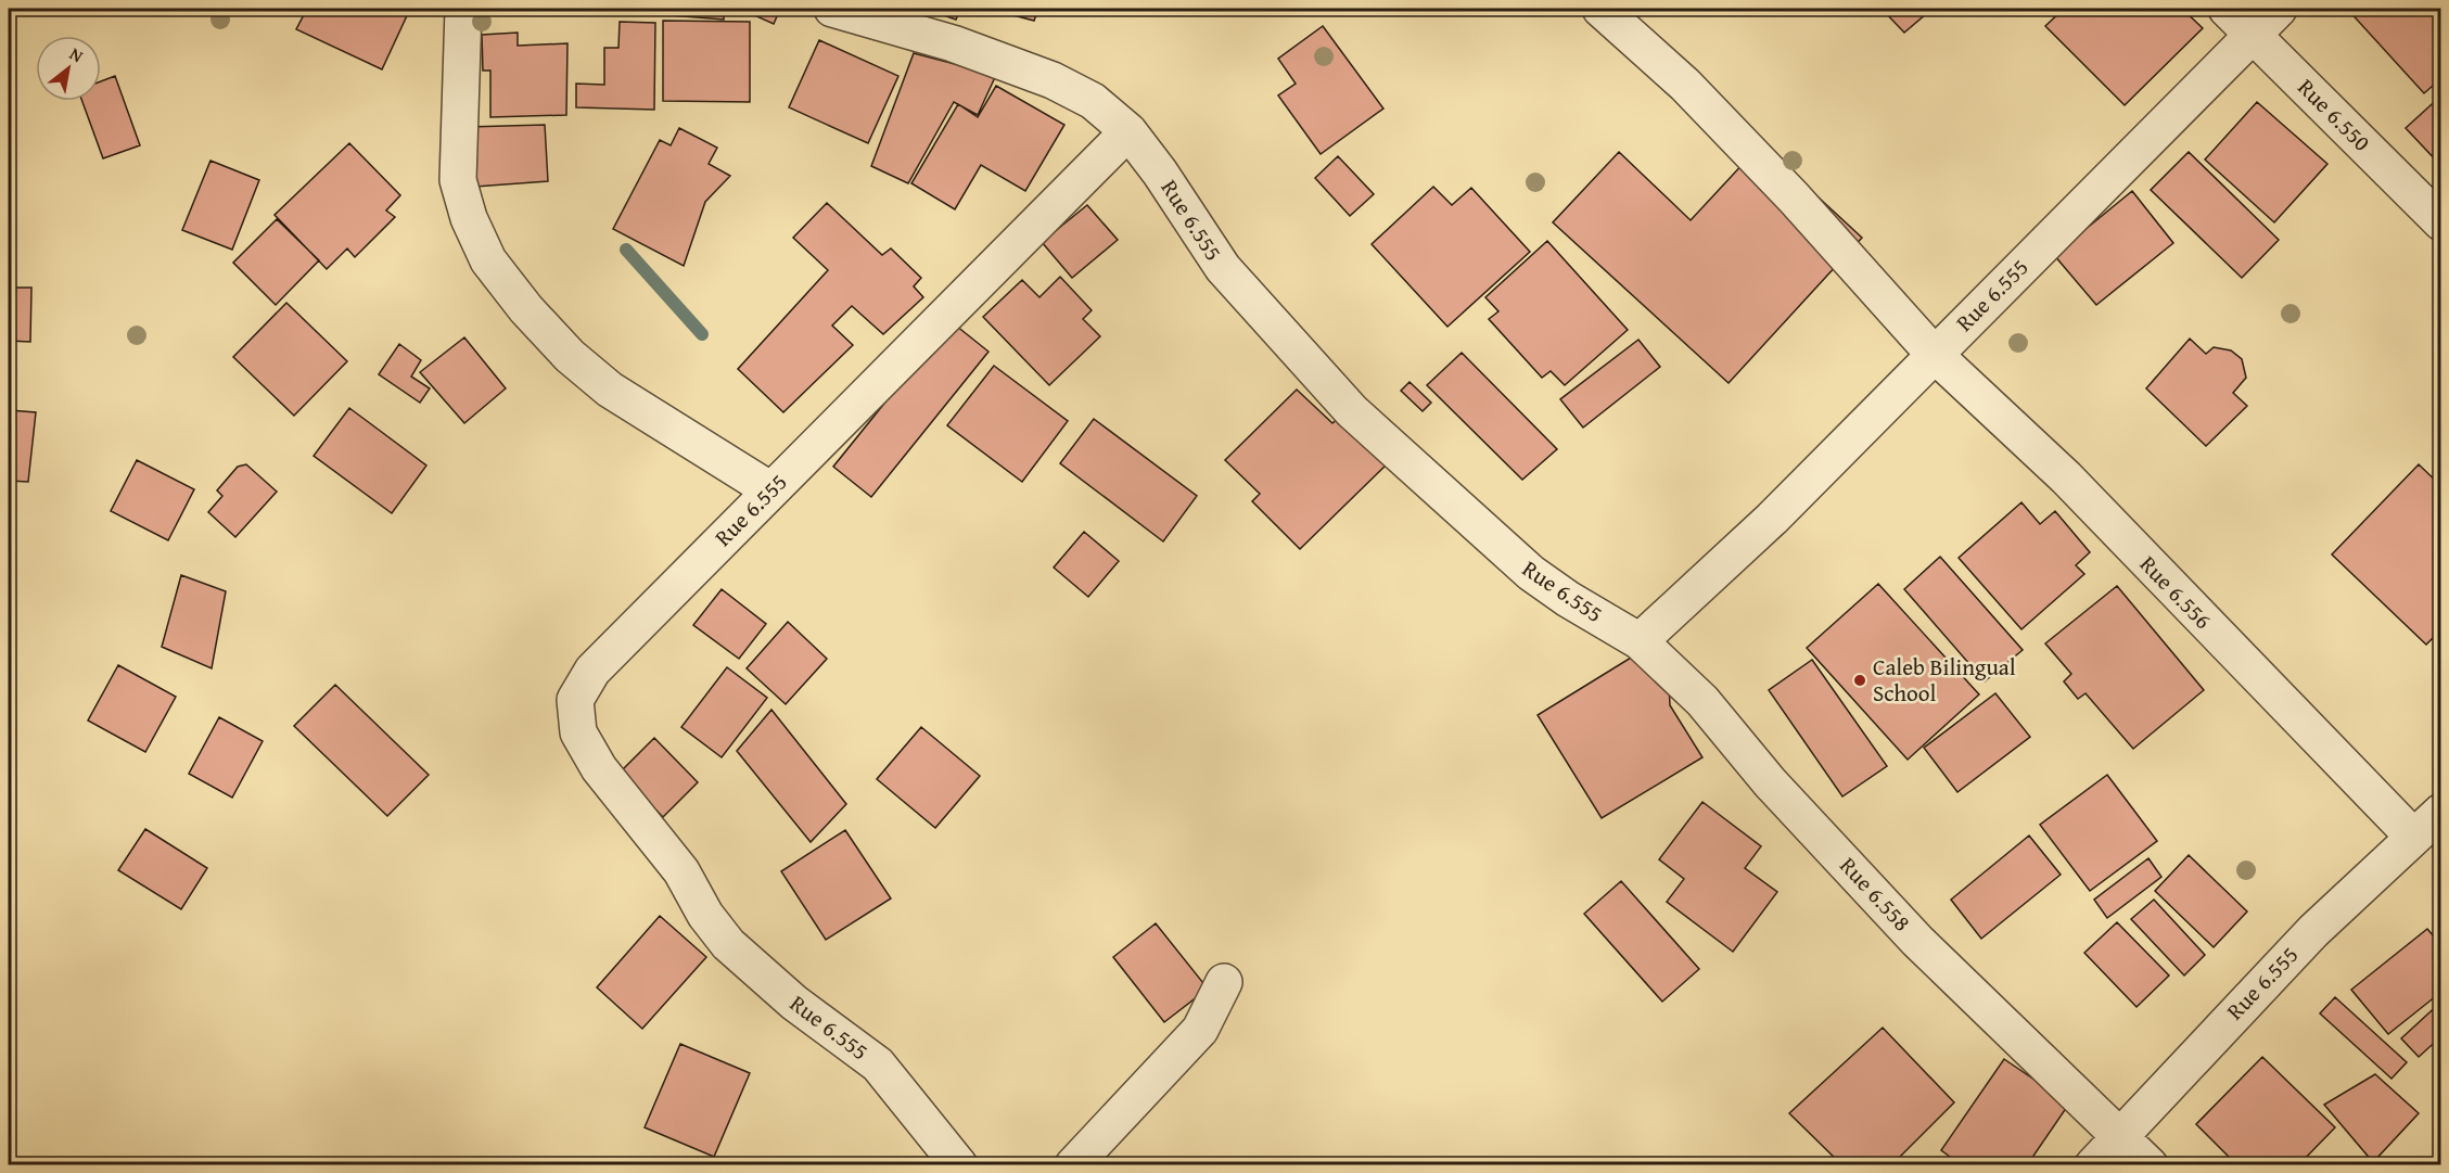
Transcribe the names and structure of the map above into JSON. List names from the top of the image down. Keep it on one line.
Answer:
{"streets":{"street":["Rue 6.550","Rue 6.555","Rue 6.556","Rue 6.558"]},"crossings":[["Rue 6.550","Rue 6.555"],["Rue 6.555","Rue 6.556"],["Rue 6.555","Rue 6.558"]],"places":["Caleb Bilingual School"],"north":"top right"}
